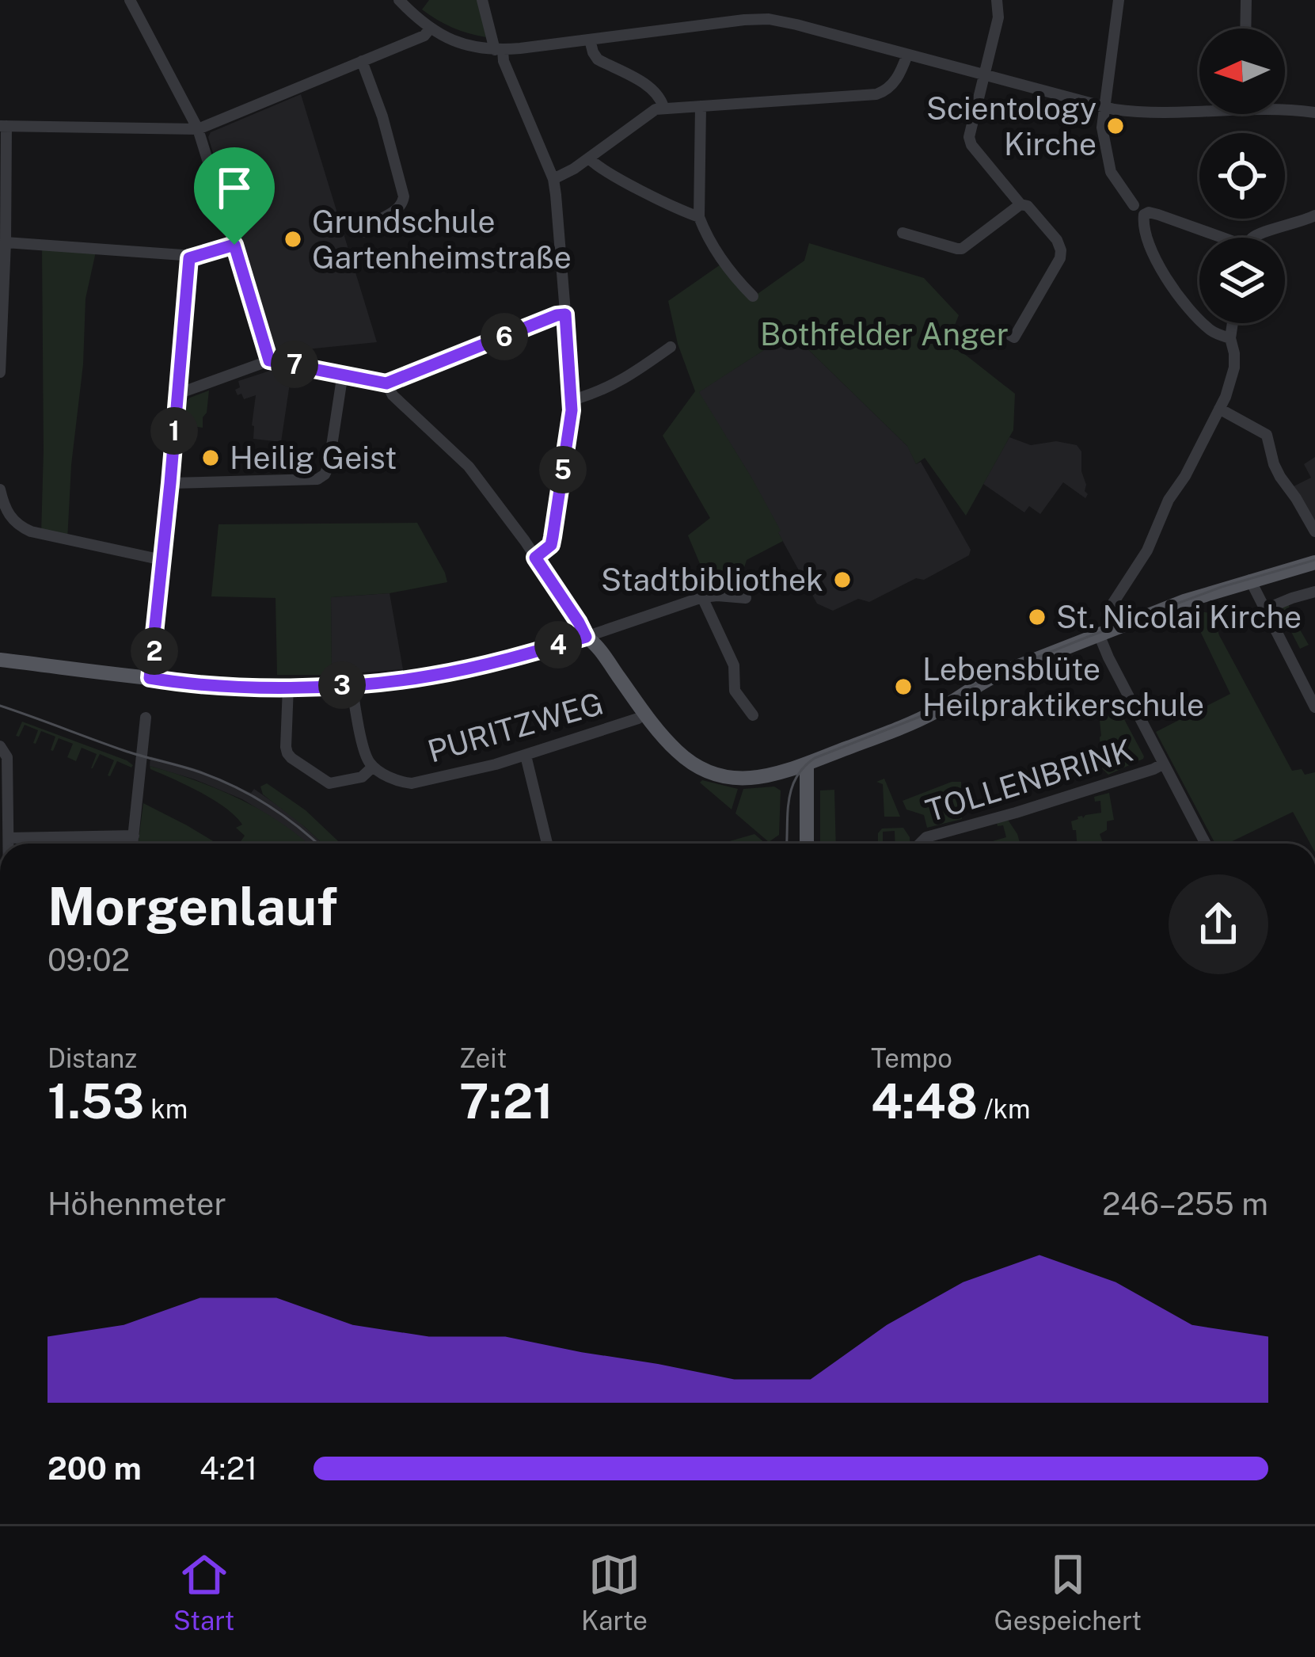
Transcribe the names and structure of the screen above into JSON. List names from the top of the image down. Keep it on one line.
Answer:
{"streets":{"street":["PURITZWEG","TOLLENBRINK"]},"parks":["Bothfelder Anger"],"places":["Scientology Kirche","Grundschule Gartenheimstraße","Heilig Geist","Stadtbibliothek","St. Nicolai Kirche","Lebensblüte Heilpraktikerschule"],"north":"left","page":{"pins":["6","7","1","5","4","2","3"],"heading":["Morgenlauf","09:02"],"stats":[["Distanz","1.53 km"],["Zeit","7:21"],["Tempo","4:48 /km"]],"chart":["Höhenmeter","246–255 m"],"list":[{"name":"200 m","note":"4:21"}],"tabs":["Start","Karte","Gespeichert"]}}
